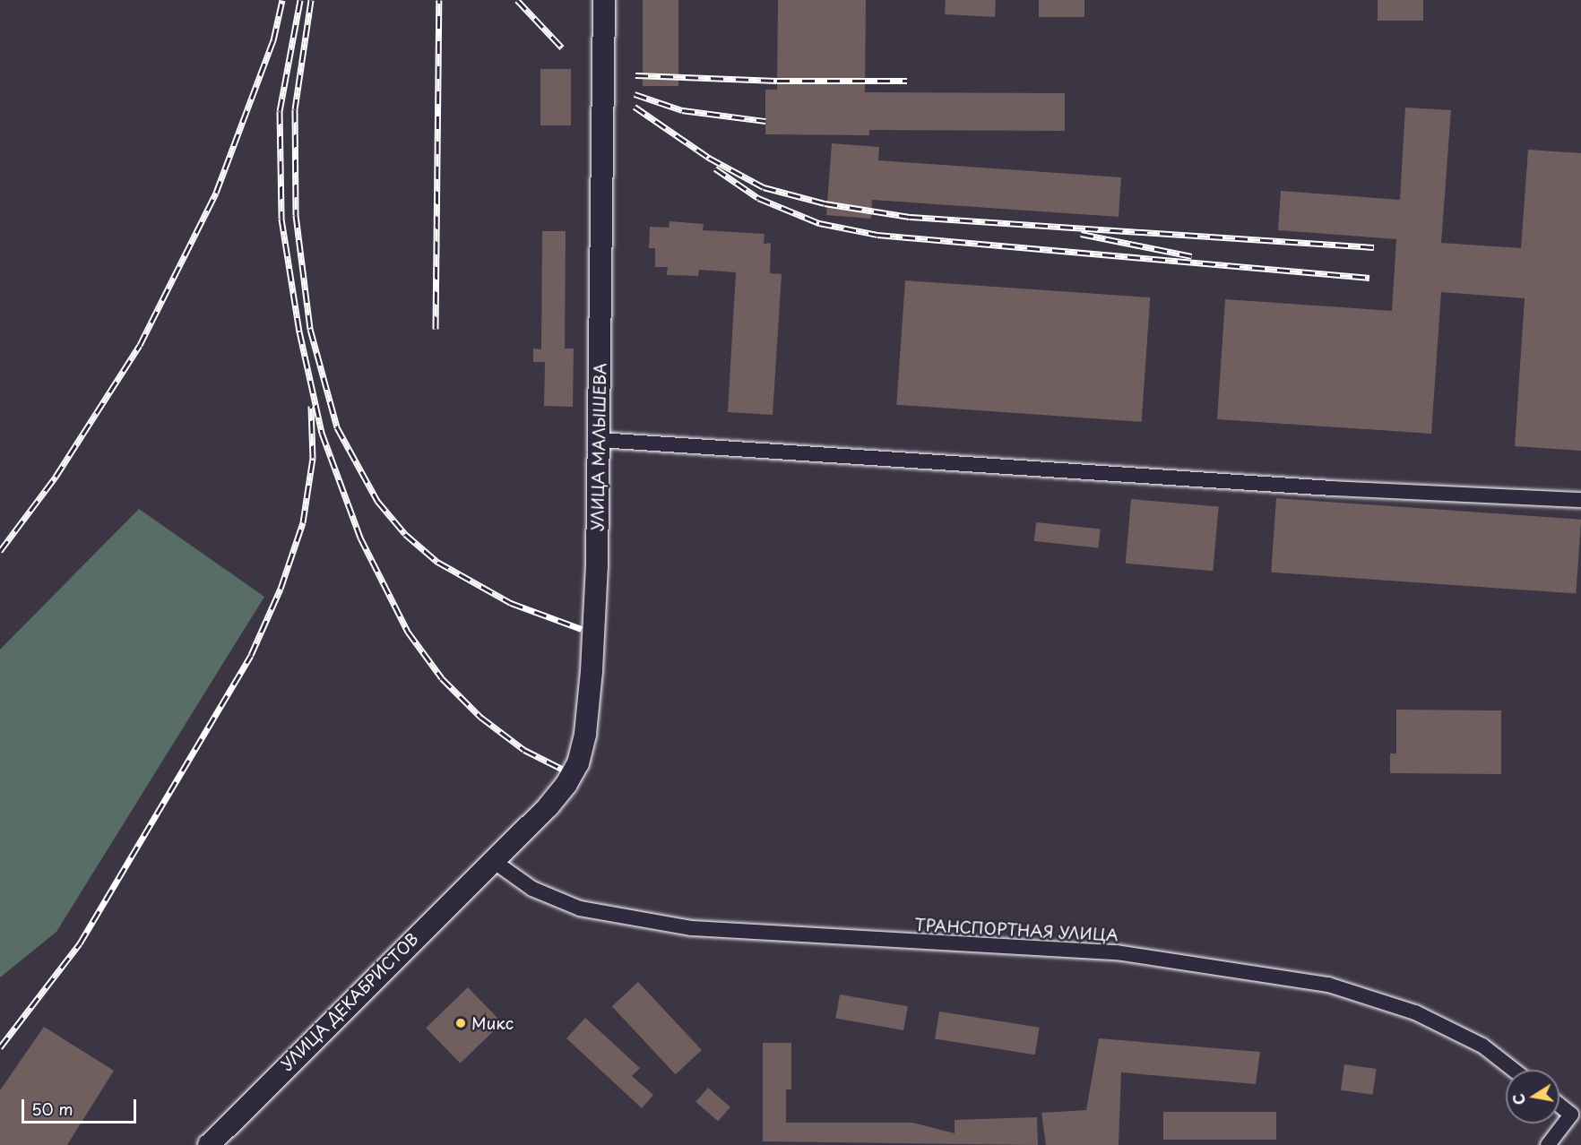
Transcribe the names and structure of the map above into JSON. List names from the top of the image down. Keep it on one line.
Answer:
{"streets":{"main road":["УЛИЦА МАЛЫШЕВА","УЛИЦА ДЕКАБРИСТОВ"],"street":["ТРАНСПОРТНАЯ УЛИЦА"]},"crossings":[["УЛИЦА МАЛЫШЕВА","ТРАНСПОРТНАЯ УЛИЦА"],["УЛИЦА МАЛЫШЕВА","УЛИЦА ДЕКАБРИСТОВ"],["ТРАНСПОРТНАЯ УЛИЦА","УЛИЦА ДЕКАБРИСТОВ"]],"places":["Микс"],"scale_bar":"50 m","north":"left"}
